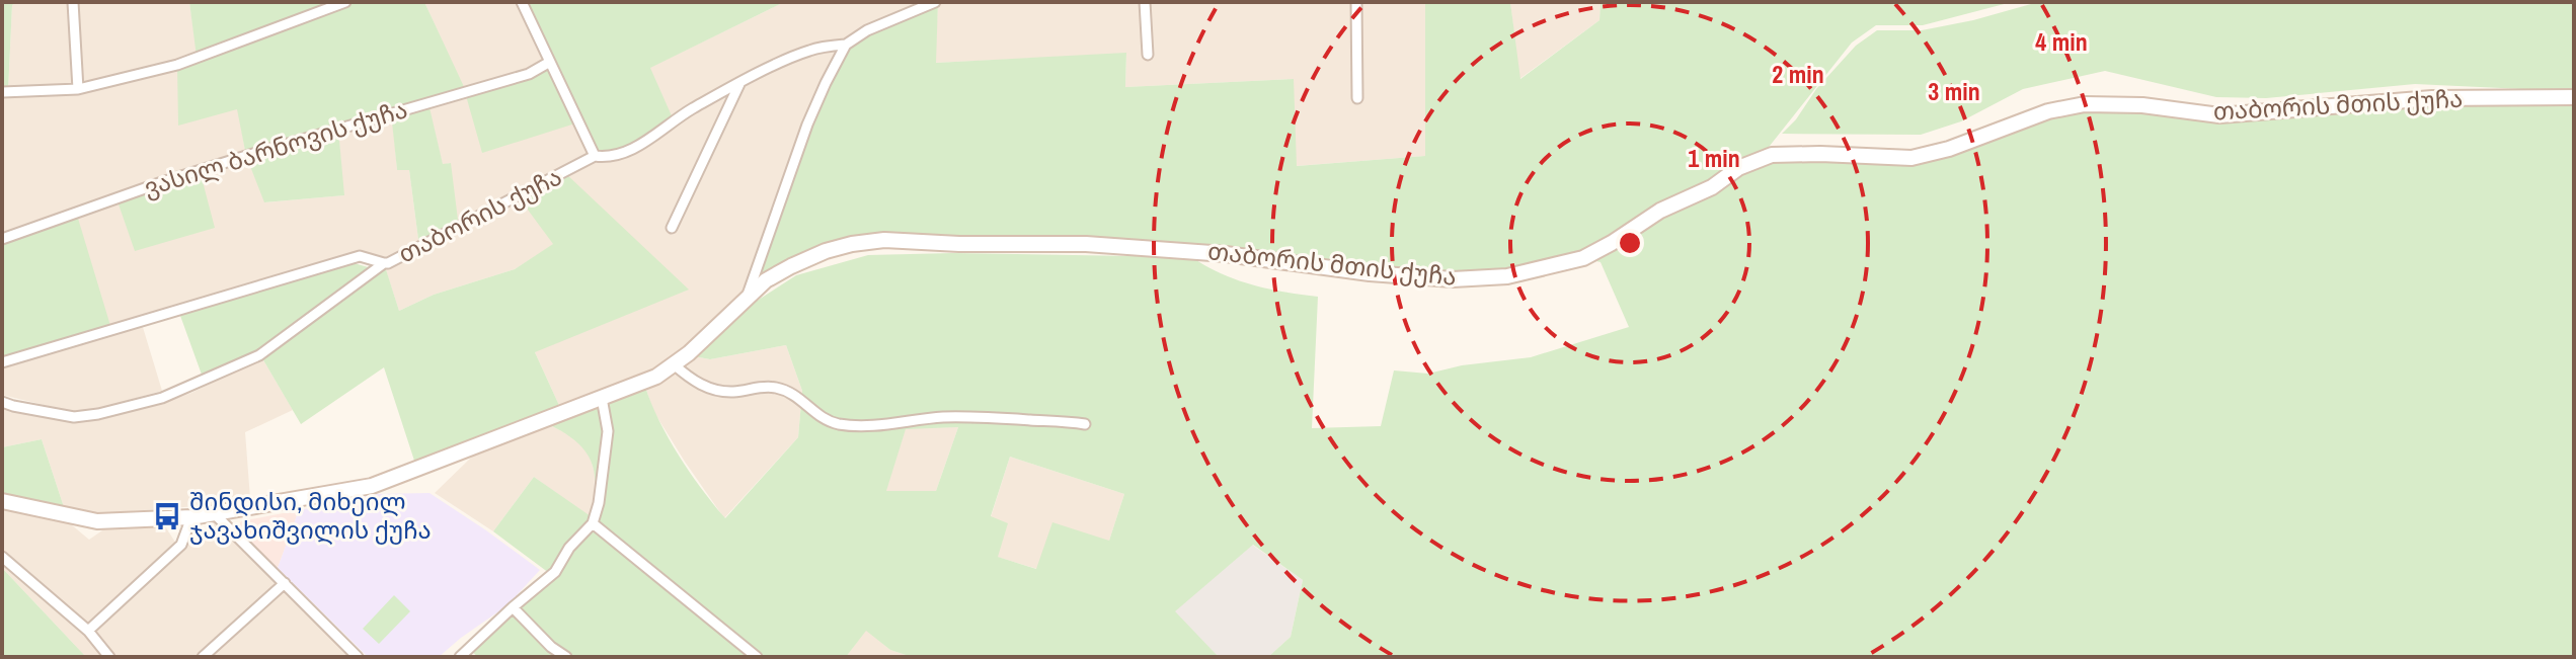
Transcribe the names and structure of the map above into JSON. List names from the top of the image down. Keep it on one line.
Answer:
{"streets":{"main road":["თაბორის მთის ქუჩა"],"street":["ვასილ ბარნოვის ქუჩა","თაბორის ქუჩა"]},"places":{"bus stop":["შინდისი, მიხეილ ჯავახიშვილის ქუჩა"]},"rings":["4 min","2 min","3 min","1 min"]}
